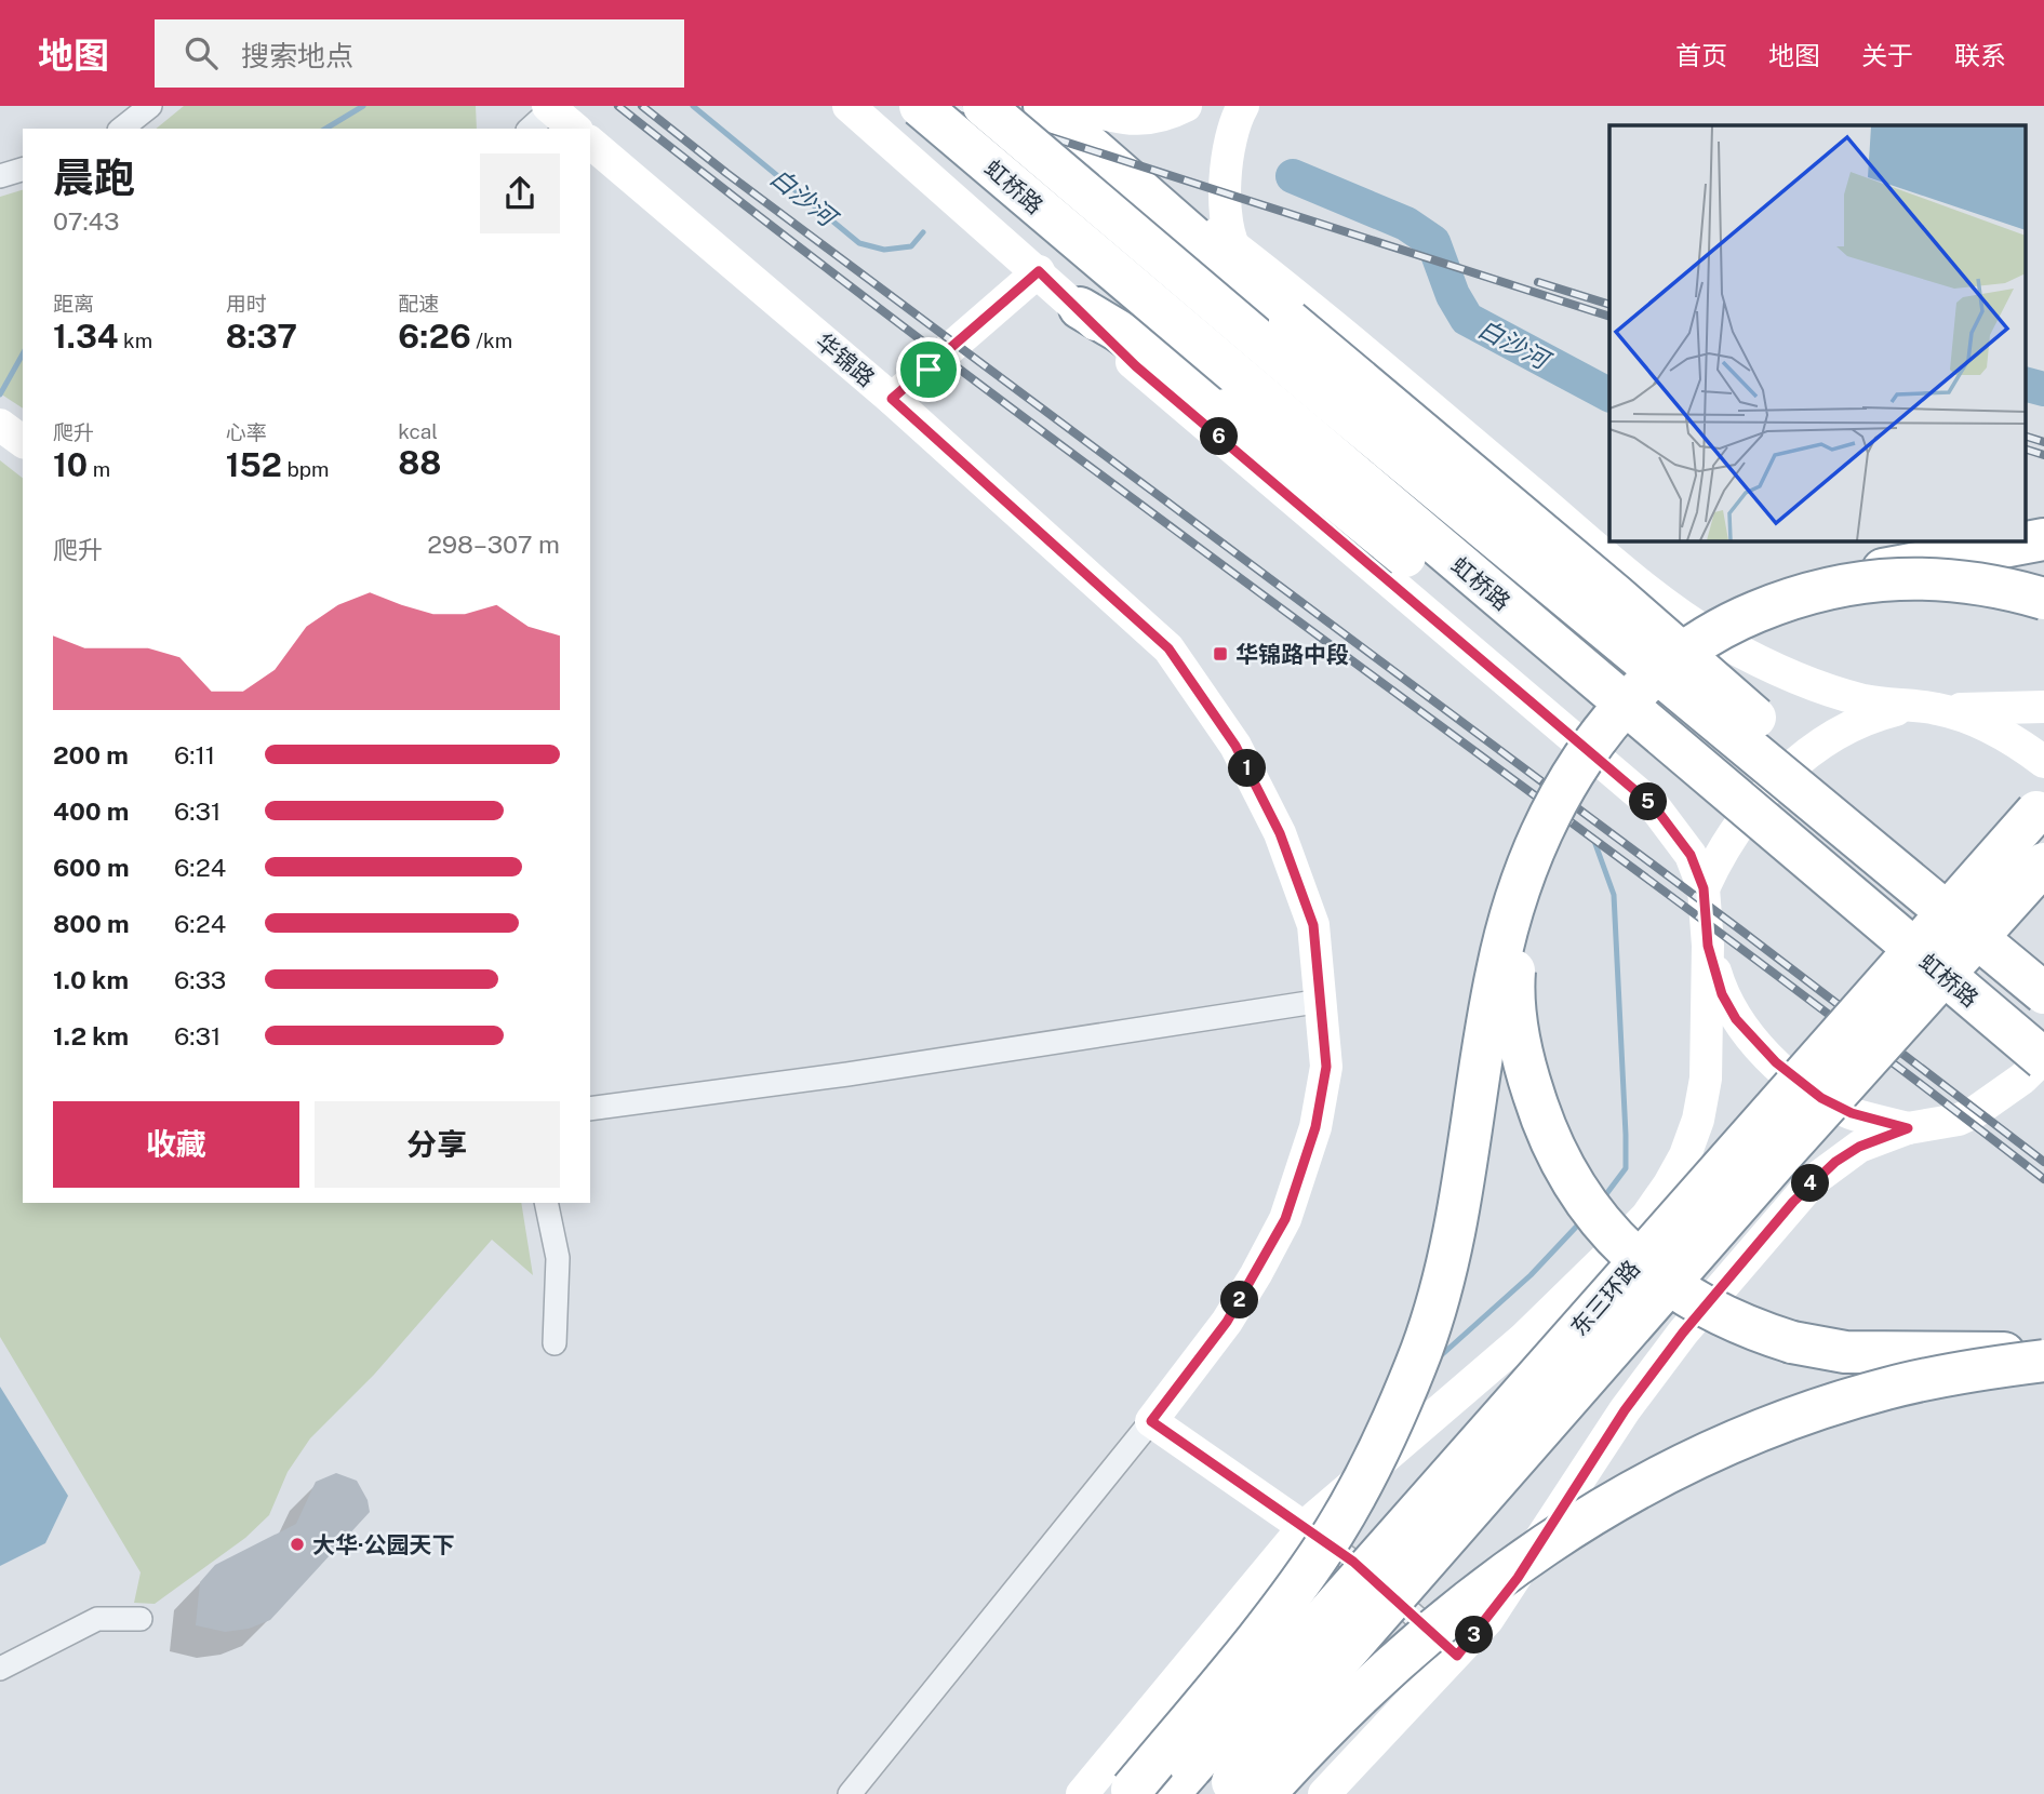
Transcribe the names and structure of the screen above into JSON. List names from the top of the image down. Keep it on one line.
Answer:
{"streets":{"highway":["虹桥路","东三环路"],"main road":["华锦路"]},"water":["白沙河"],"places":{"transit":["华锦路中段"],"other":["大华·公园天下"]},"page":{"header":"地图","search":"搜索地点","nav":["首页","地图","关于","联系"],"heading":["晨跑","07:43"],"stats":[["距离","1.34 km"],["用时","8:37"],["配速","6:26 /km"],["爬升","10 m"],["心率","152 bpm"],["kcal","88"]],"pins":["6","1","5","4","2","3"],"chart":["爬升","298–307 m"],"list":[{"name":"200 m","note":"6:11"},{"name":"400 m","note":"6:31"},{"name":"600 m","note":"6:24"},{"name":"800 m","note":"6:24"},{"name":"1.0 km","note":"6:33"},{"name":"1.2 km","note":"6:31"}],"buttons":["收藏","分享"]}}
